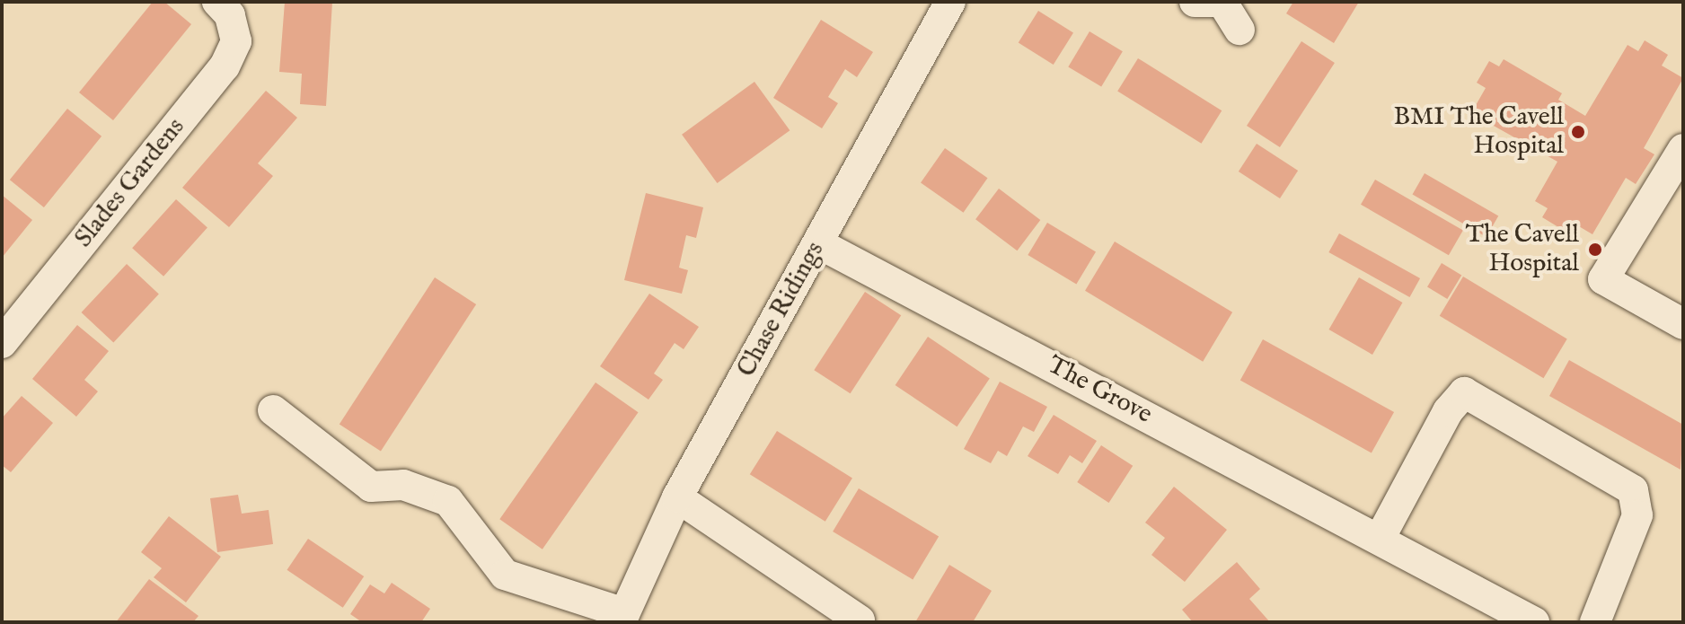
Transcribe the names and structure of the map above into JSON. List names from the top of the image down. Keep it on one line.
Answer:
{"streets":{"street":["Slades Gardens","Chase Ridings","The Grove"]},"crossings":[["Chase Ridings","The Grove"]],"places":["BMI The Cavell Hospital","The Cavell Hospital"]}
